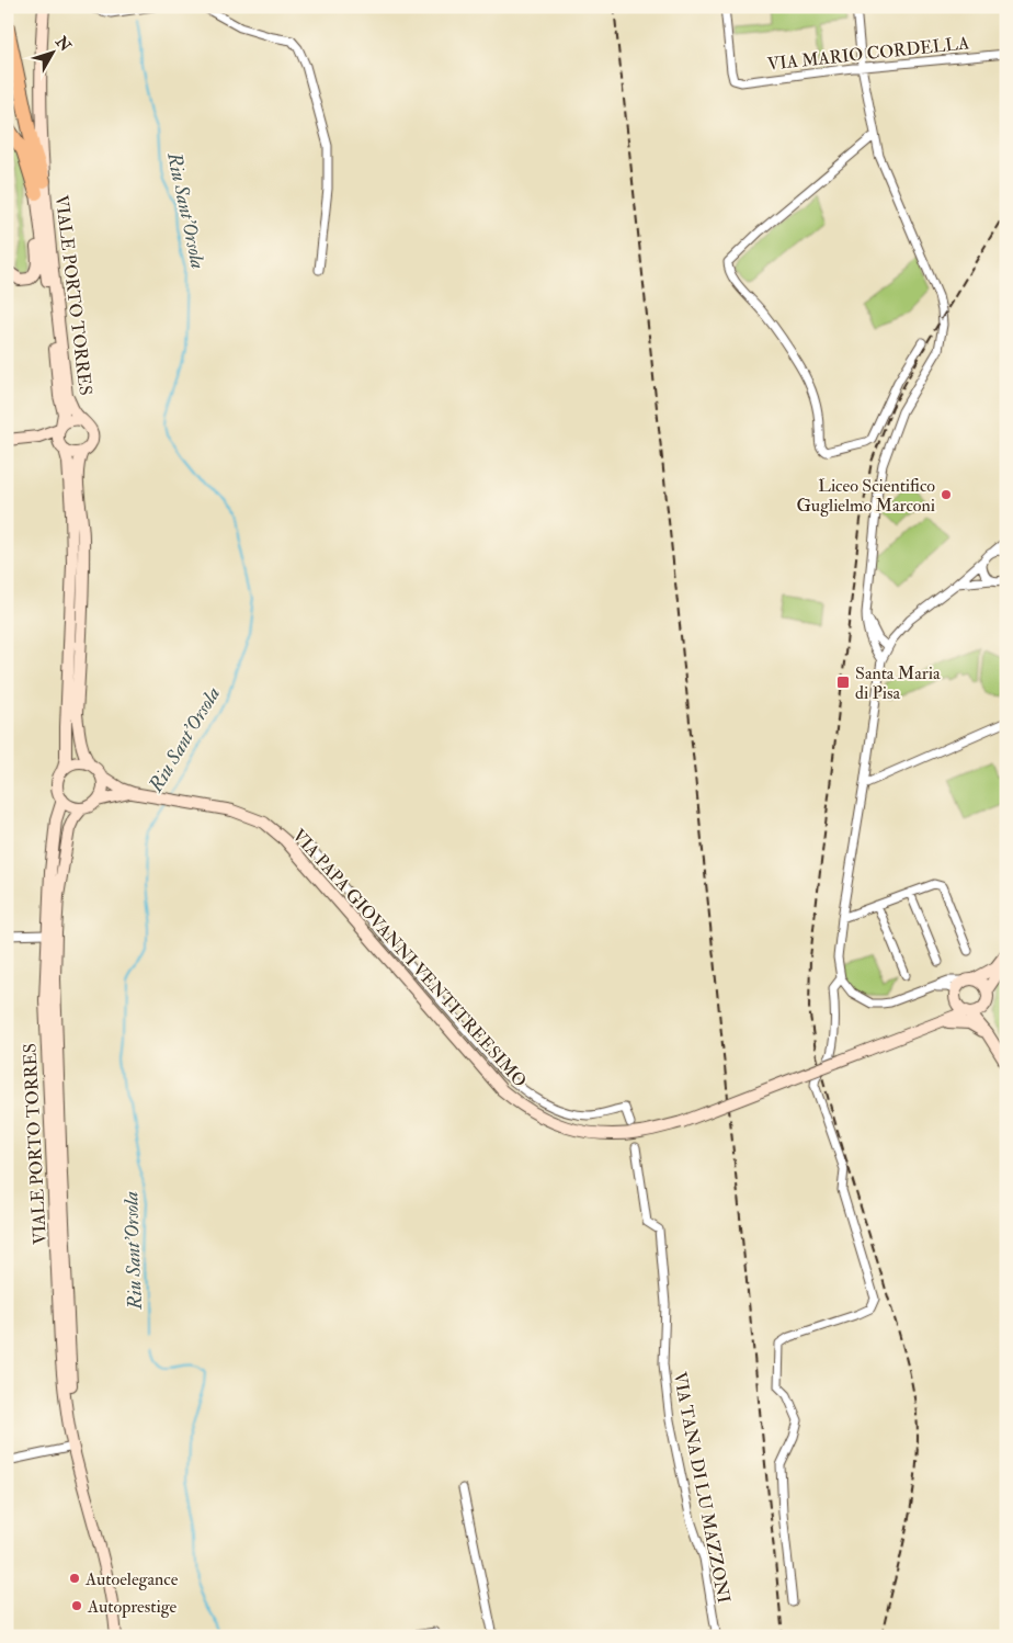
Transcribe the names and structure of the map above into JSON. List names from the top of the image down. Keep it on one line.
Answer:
{"streets":{"main road":["VIALE PORTO TORRES","VIA PAPA GIOVANNI VENTITREESIMO"],"street":["VIA MARIO CORDELLA","VIA TANA DI LU MAZZONI"]},"crossings":[["VIALE PORTO TORRES","VIA PAPA GIOVANNI VENTITREESIMO"]],"water":["Riu Sant'Orsola"],"places":{"other":["Liceo Scientifico Guglielmo Marconi","Autoelegance","Autoprestige"],"transit":["Santa Maria di Pisa"]},"north":"top right"}
